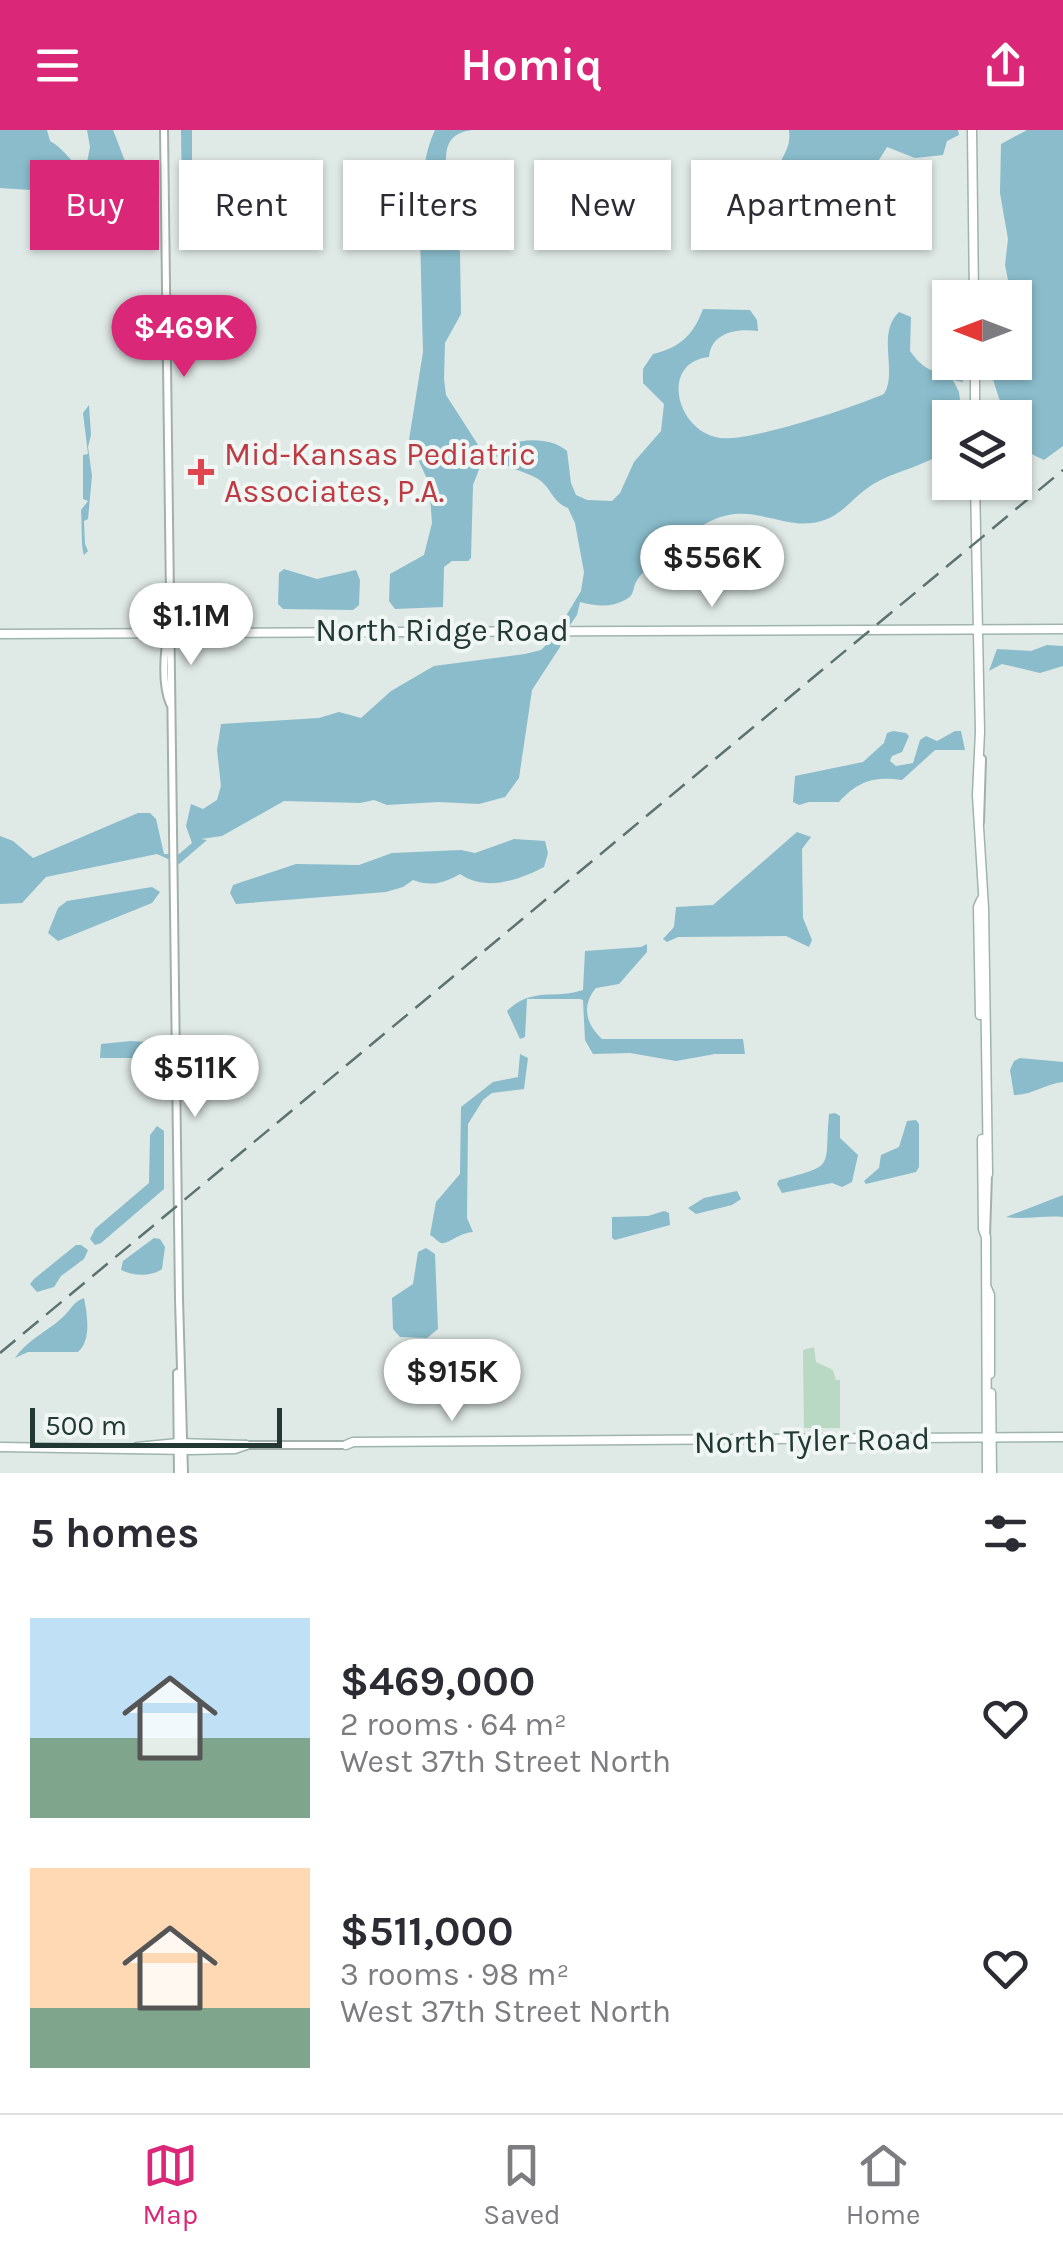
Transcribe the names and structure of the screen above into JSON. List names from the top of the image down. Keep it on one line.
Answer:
{"streets":{"main road":["North Ridge Road","North Tyler Road"]},"places":{"health":["Mid-Kansas Pediatric Associates, P.A."]},"scale_bar":"500 m","north":"left","page":{"header":"Homiq","chip":["Buy","Rent","Filters","New","Apartment"],"price":["$469K","$556K","$1.1M","$511K","$915K"],"scale":"500 m","heading":"5 homes","list":[{"name":"$469,000","note":"2 rooms · 64 m² · West 37th Street North"},{"name":"$511,000","note":"3 rooms · 98 m² · West 37th Street North"}],"tabs":["Map","Saved","Home"]}}
